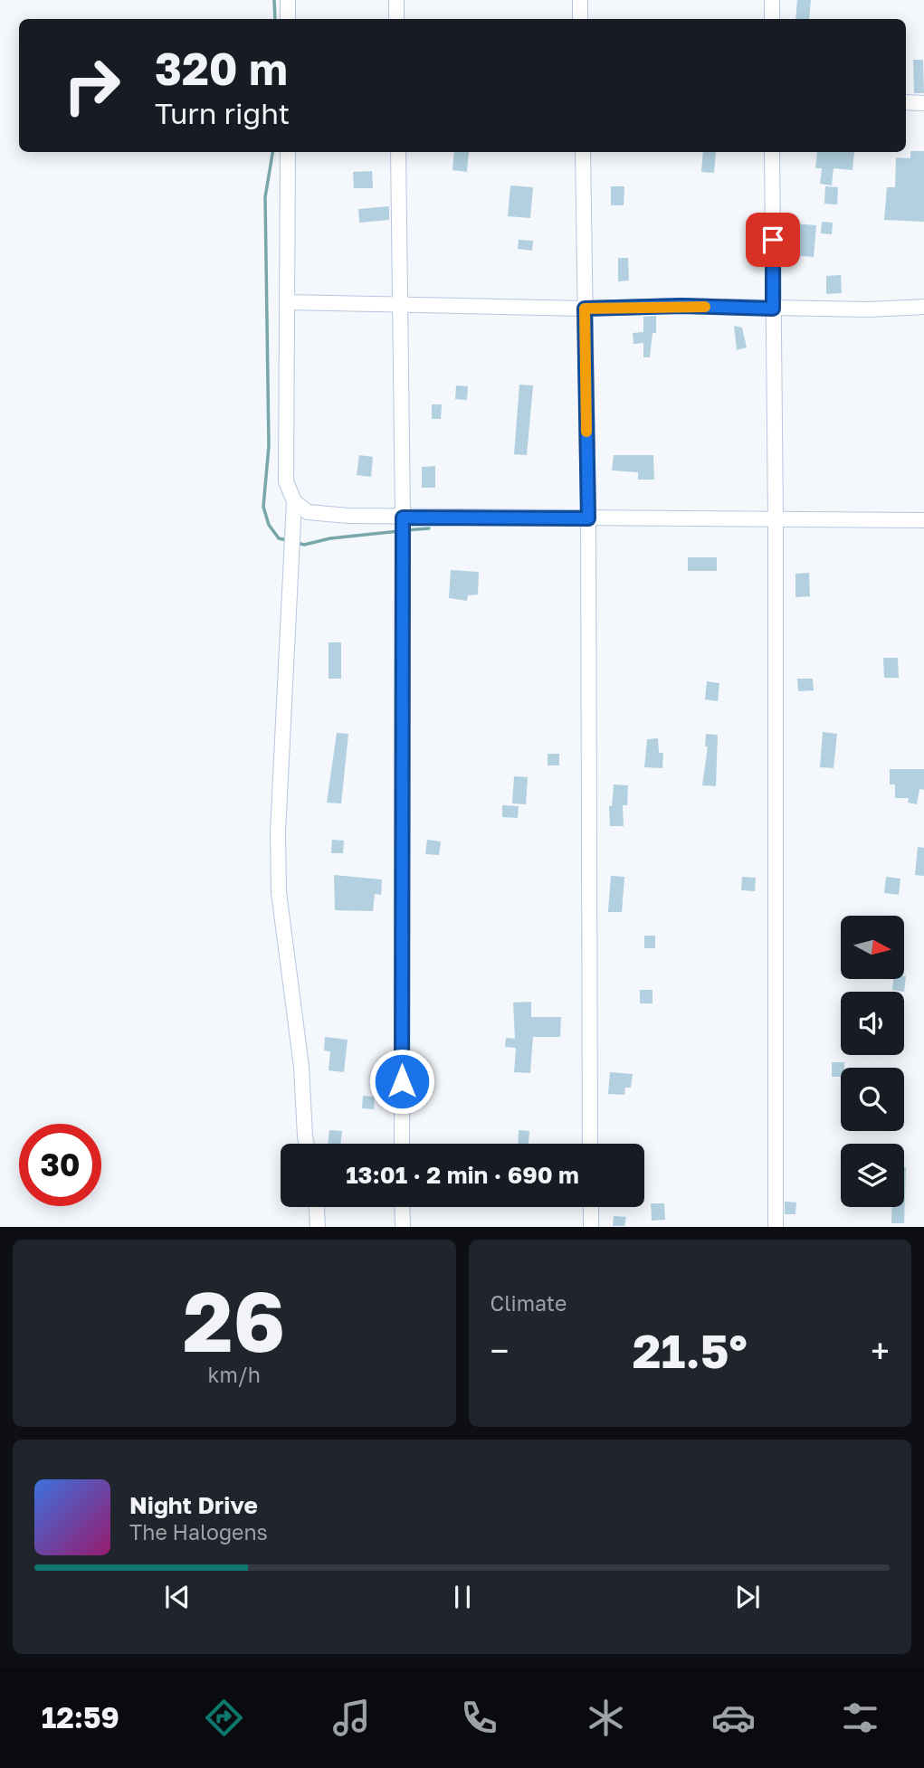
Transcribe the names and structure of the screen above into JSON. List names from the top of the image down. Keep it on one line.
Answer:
{"north":"right","page":{"turn":["320 m","Turn right"],"limit":"30","trip":"13:01 · 2 min · 690 m","tile":[["26","km/h"],"Climate"],"heat":["−","21.5°","+"],"song":["Night Drive","The Halogens"],"tabs":"12:59"}}
